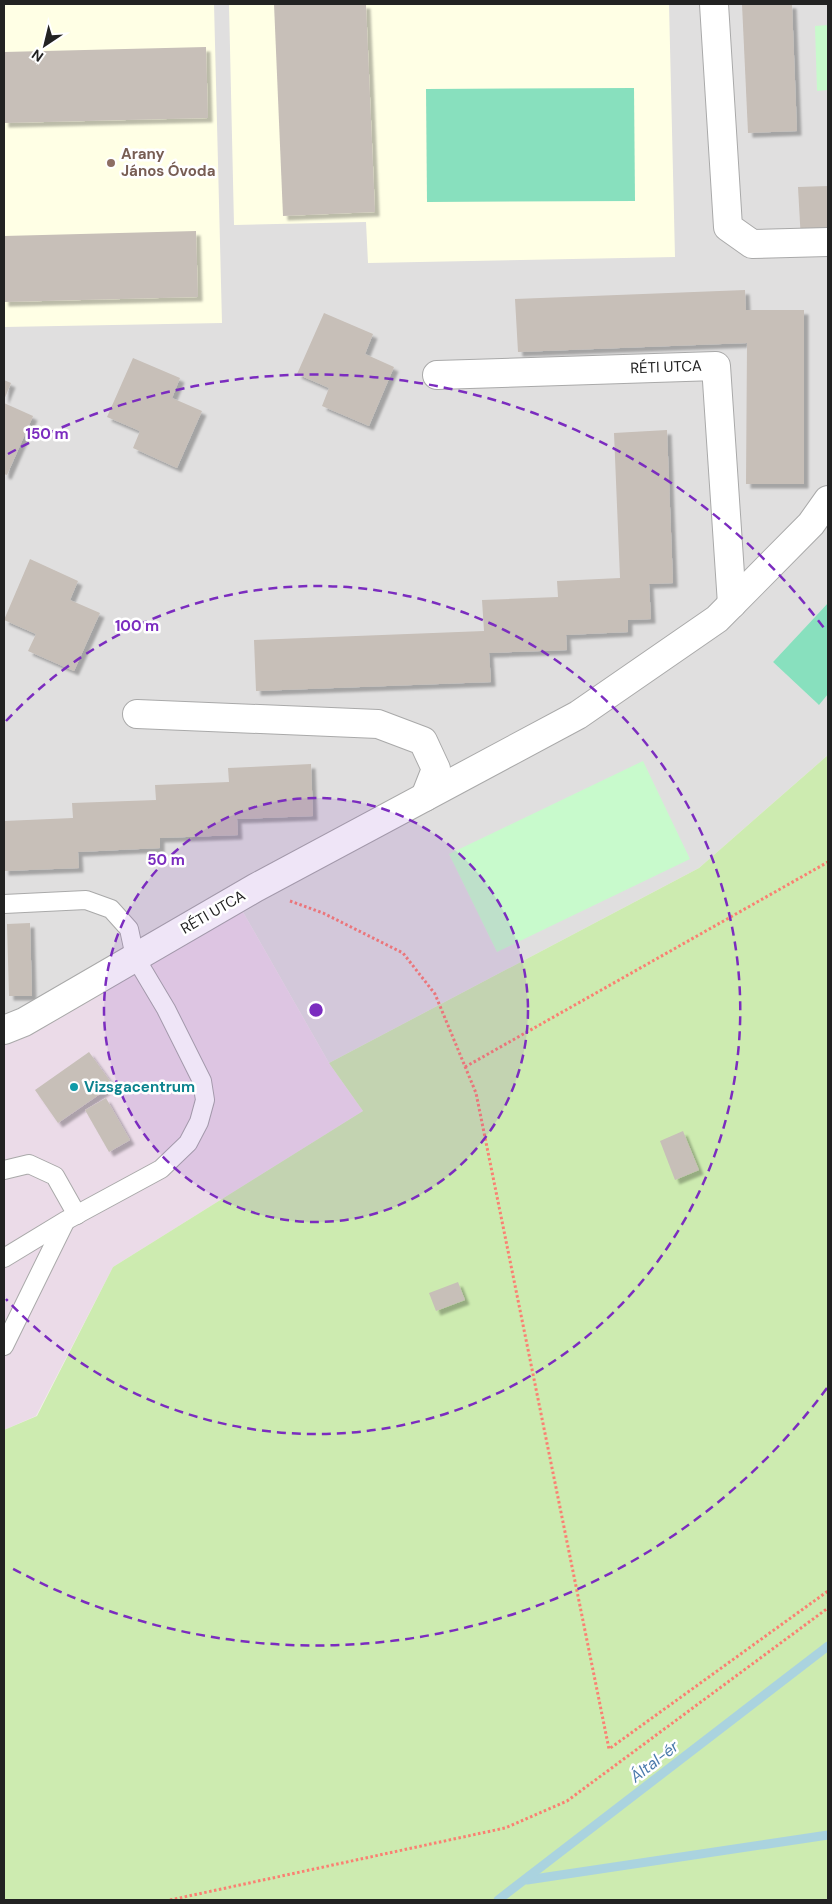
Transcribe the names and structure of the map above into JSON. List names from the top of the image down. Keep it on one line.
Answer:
{"streets":{"street":["RÉTI UTCA"]},"water":["Által-ér"],"places":["Arany János Óvoda","Vizsgacentrum"],"north":"bottom left","rings":["150 m","100 m","50 m"]}
